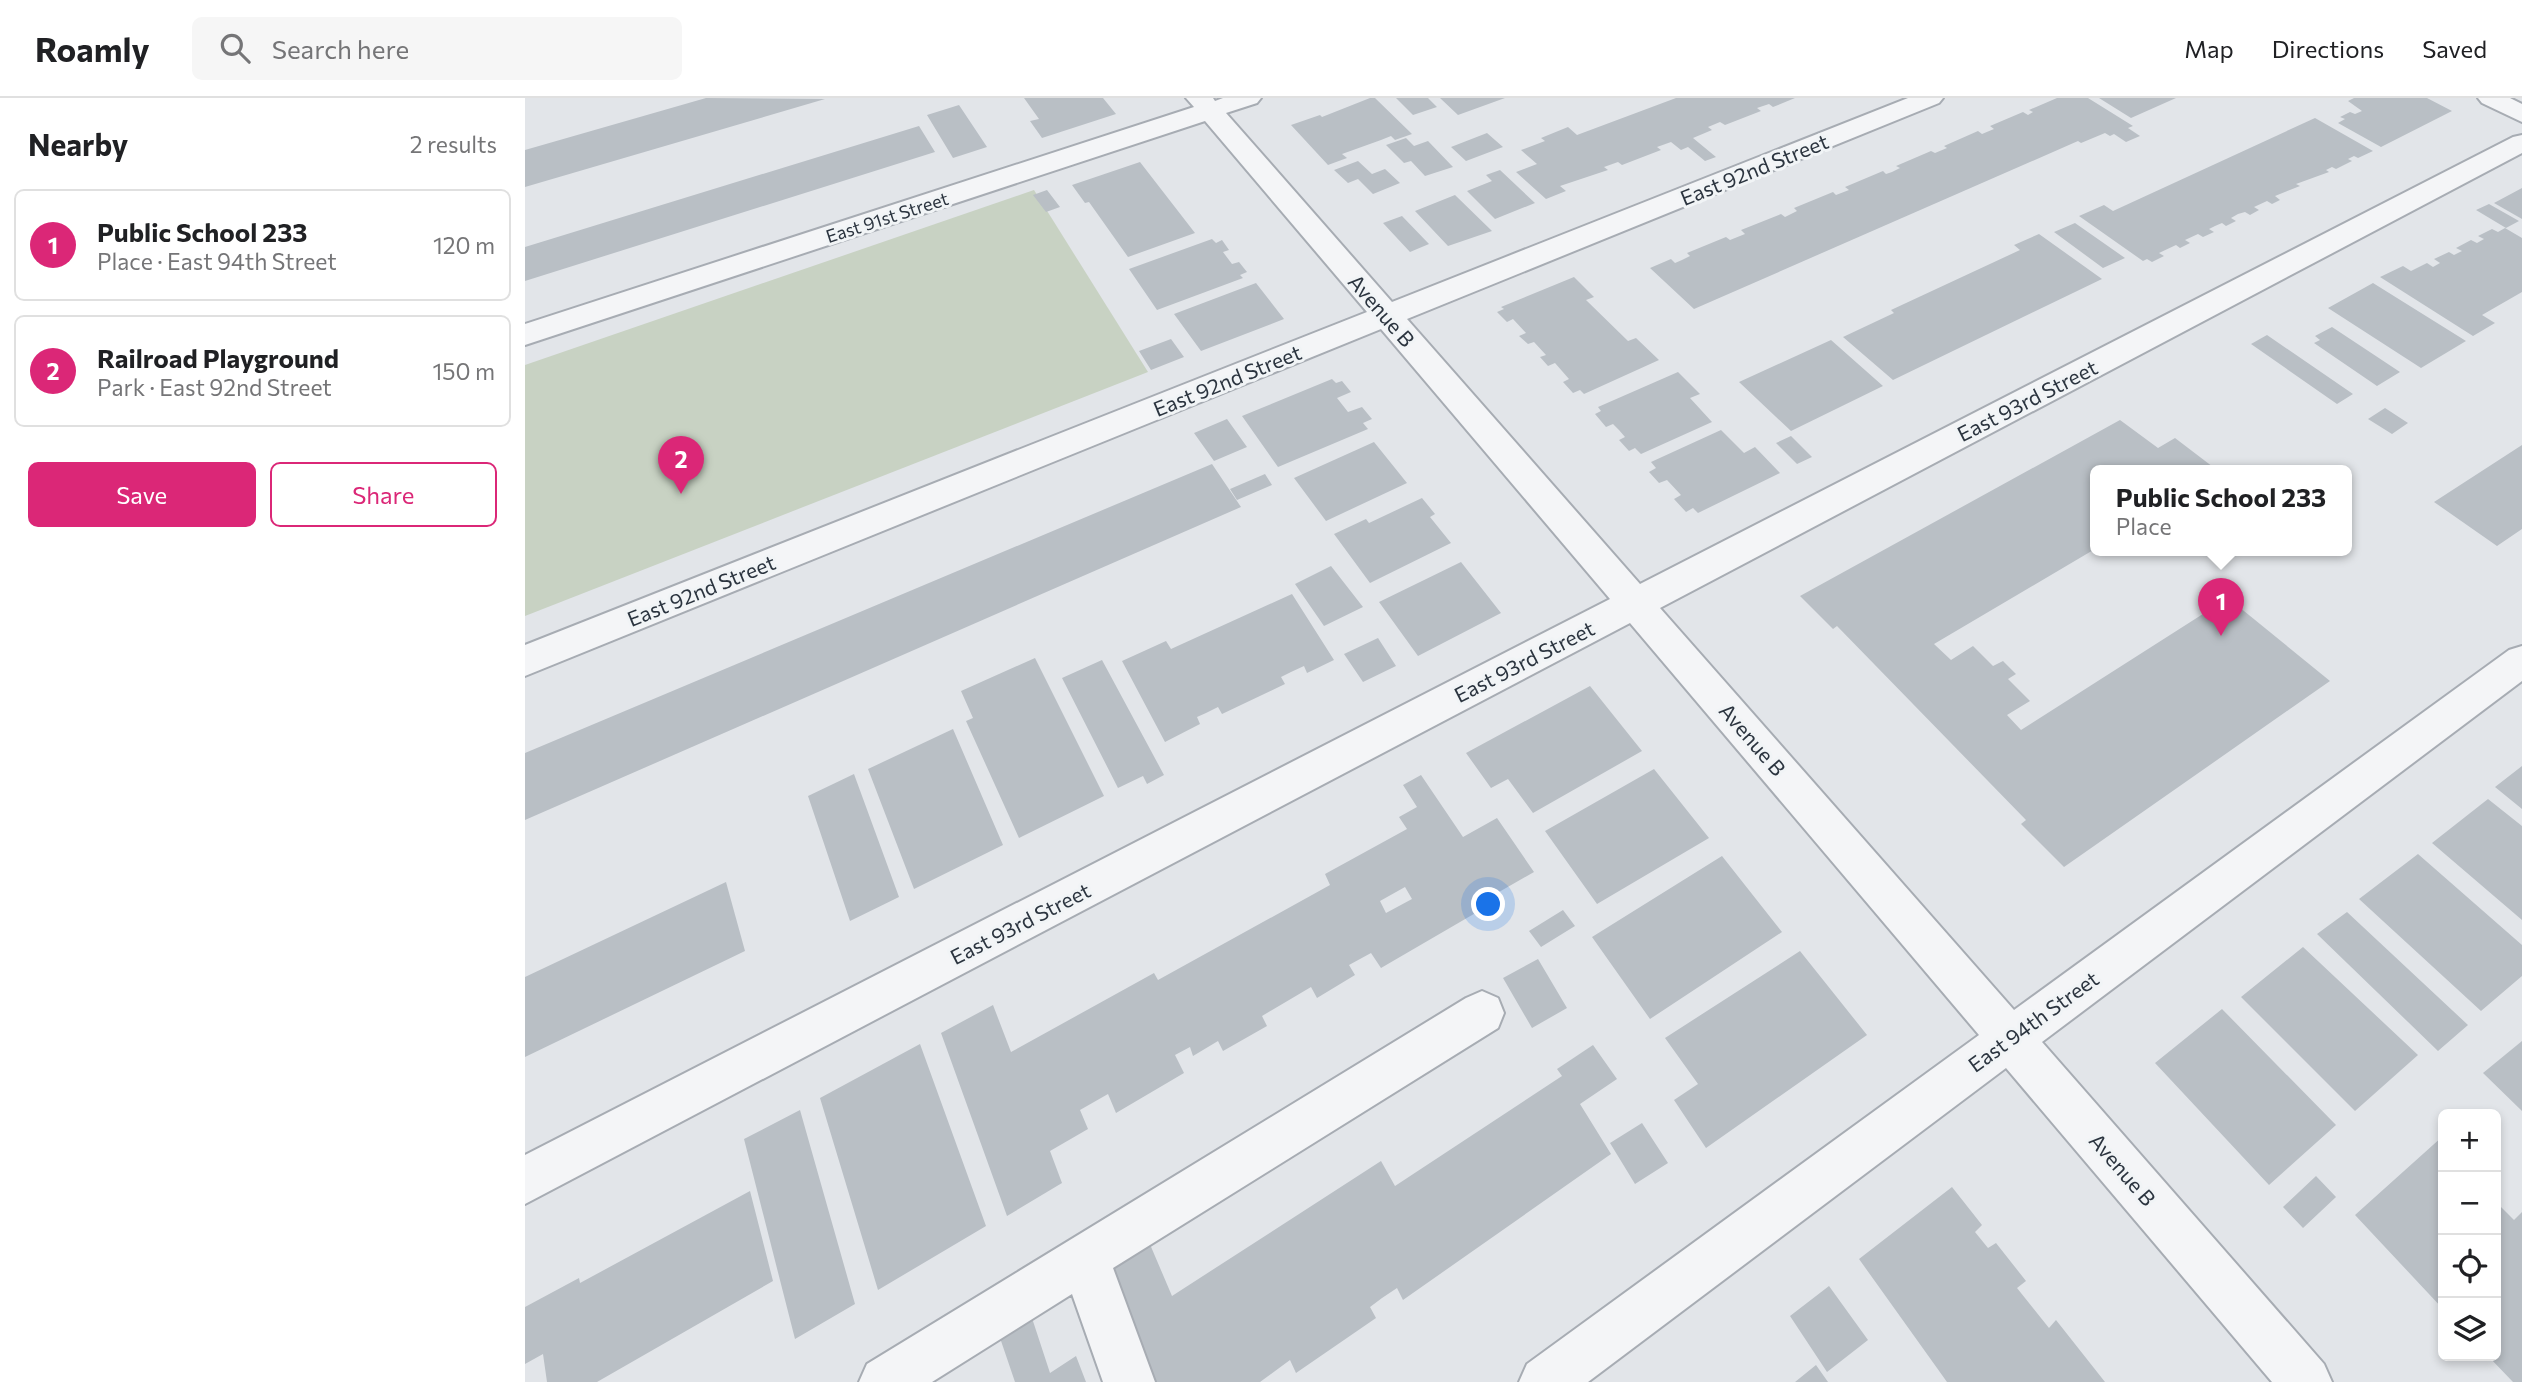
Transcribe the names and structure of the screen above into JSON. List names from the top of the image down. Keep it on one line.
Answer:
{"streets":{"street":["East 92nd Street","East 91st Street","Avenue B","East 93rd Street","East 94th Street"]},"crossings":[["East 92nd Street","Avenue B"],["East 91st Street","Avenue B"],["Avenue B","East 93rd Street"],["Avenue B","East 94th Street"]],"page":{"header":"Roamly","search":"Search here","nav":["Map","Directions","Saved"],"heading":["Nearby","2 results"],"list":[{"mark":"1","name":"Public School 233","note":"Place · East 94th Street","value":"120 m"},{"mark":"2","name":"Railroad Playground","note":"Park · East 92nd Street","value":"150 m"}],"pins":["2","1"],"buttons":["Save","Share"],"popup":["Public School 233","Place"],"map_buttons":["+","−"]}}
